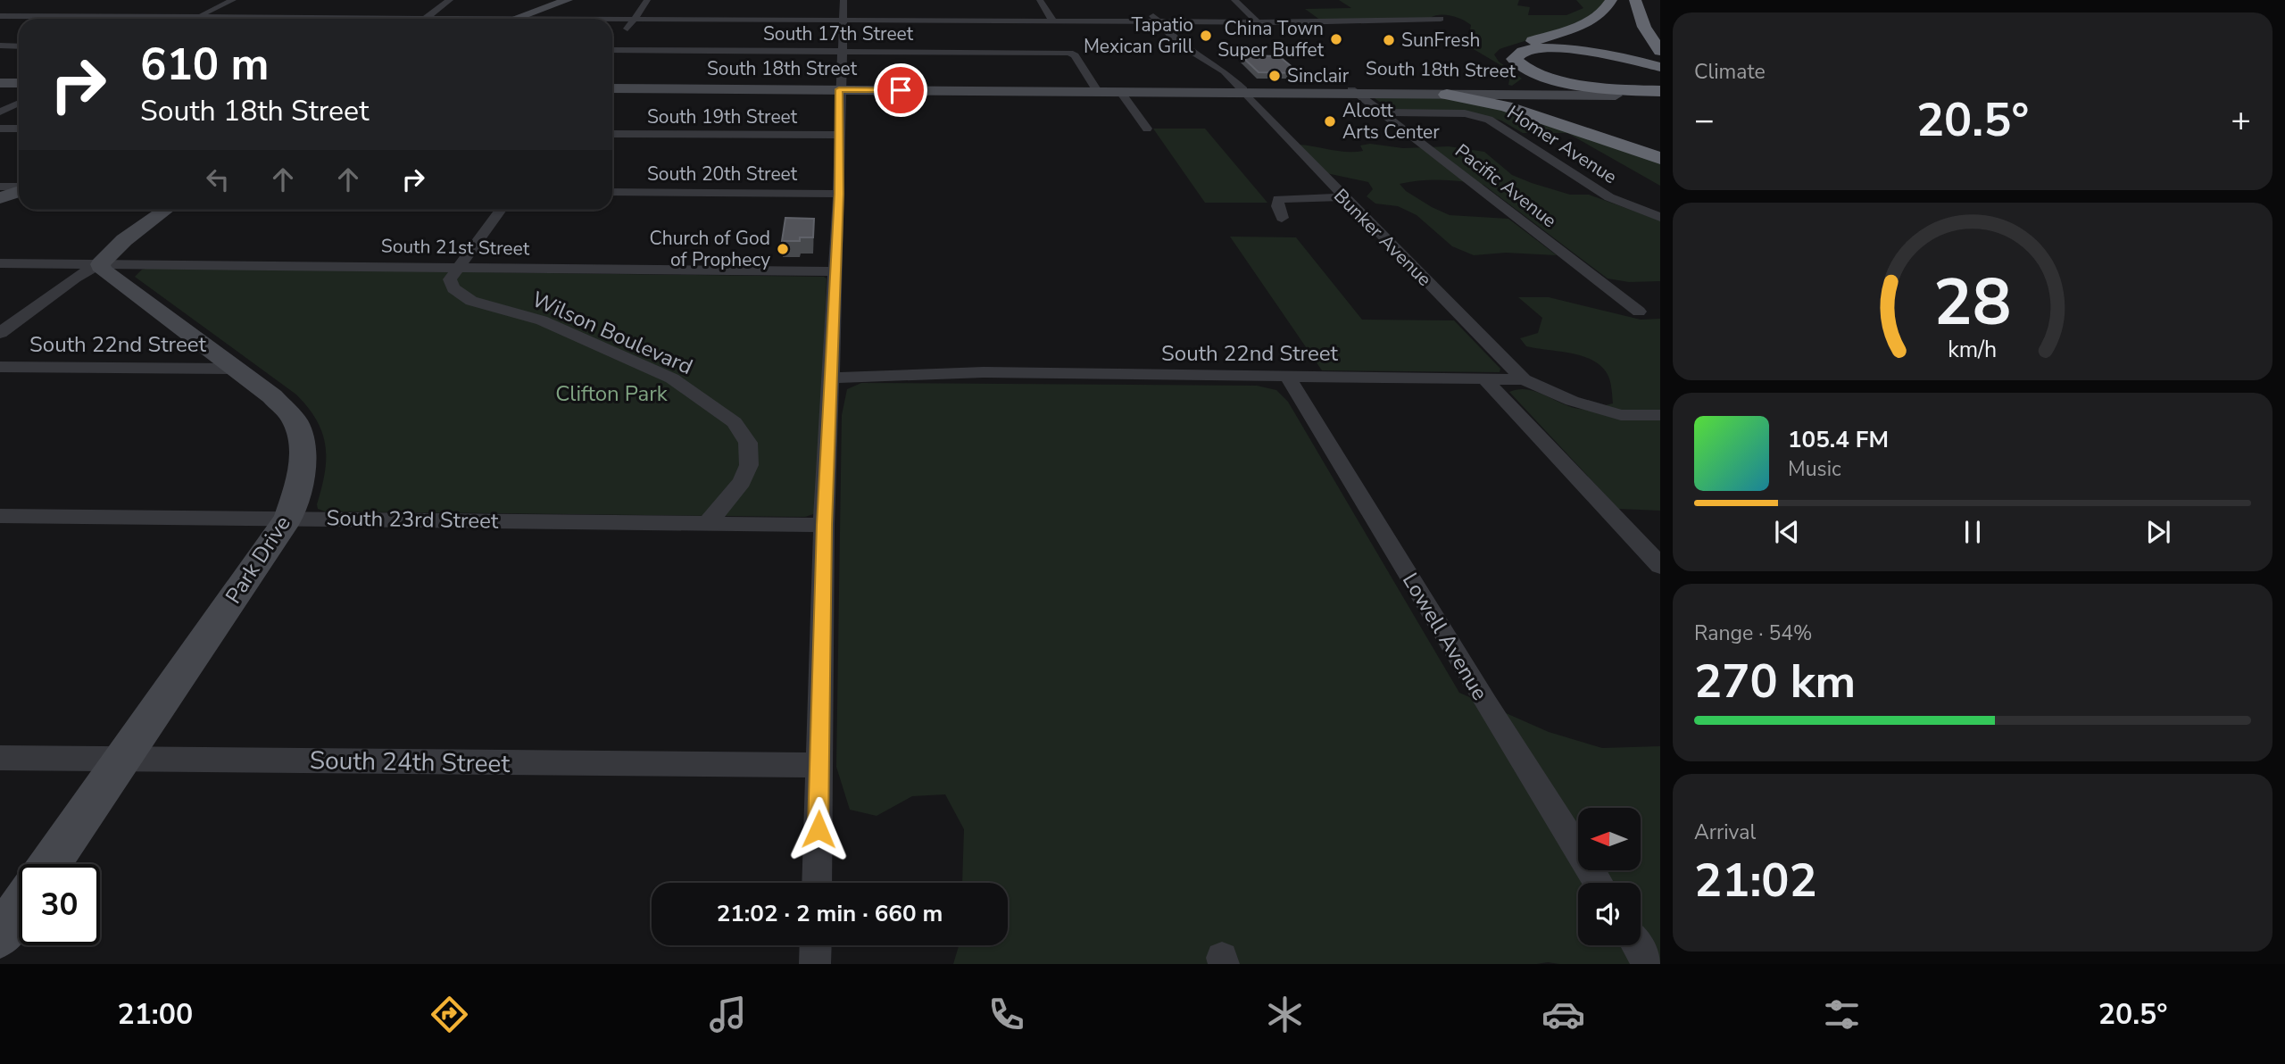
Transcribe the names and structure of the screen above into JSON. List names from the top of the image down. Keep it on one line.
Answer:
{"streets":{"main road":["South 18th Street","Park Drive"],"street":["South 17th Street","South 19th Street","Homer Avenue","South 20th Street","Pacific Avenue","Bunker Avenue","South 21st Street","Wilson Boulevard","South 22nd Street","South 23rd Street","Lowell Avenue","South 24th Street"]},"crossings":[["South 17th Street","South 18th Street"],["South 18th Street","Pacific Avenue"],["South 18th Street","Bunker Avenue"],["Homer Avenue","Pacific Avenue"],["Bunker Avenue","South 22nd Street"],["South 21st Street","Wilson Boulevard"],["South 21st Street","Park Drive"],["Wilson Boulevard","South 23rd Street"],["South 22nd Street","Park Drive"],["South 22nd Street","Lowell Avenue"],["South 23rd Street","Park Drive"],["Park Drive","South 24th Street"]],"parks":["Clifton Park"],"places":["Tapatio Mexican Grill","China Town Super Buffet","SunFresh","Sinclair","Alcott Arts Center","Church of God of Prophecy"],"north":"left","page":{"tile":["Climate",["Range · 54%","270 km"],["Arrival","21:02"]],"turn":["610 m","South 18th Street"],"heat":["−","20.5°","+"],"song":["105.4 FM","Music"],"limit":"30","trip":"21:02 · 2 min · 660 m","tabs":["21:00","20.5°"],"gauge":["28","km/h"]}}
